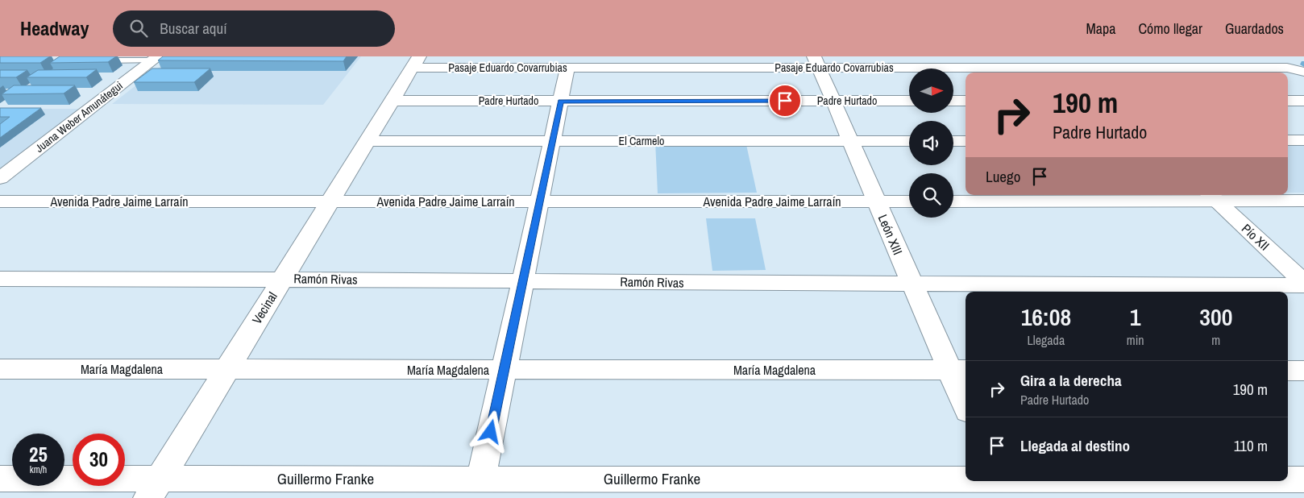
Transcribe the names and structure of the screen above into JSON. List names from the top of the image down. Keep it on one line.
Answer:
{"streets":{"street":["Pasaje Eduardo Covarrubias","Padre Hurtado","Juana Weber Amunátegui","El Carmelo","Avenida Padre Jaime Larraín","León XIII","Pío XII","Ramón Rivas","Vecinal","María Magdalena","Guillermo Franke"]},"crossings":[["Pasaje Eduardo Covarrubias","León XIII"],["Pasaje Eduardo Covarrubias","Vecinal"],["Padre Hurtado","León XIII"],["Padre Hurtado","Vecinal"],["El Carmelo","León XIII"],["El Carmelo","Vecinal"],["Avenida Padre Jaime Larraín","León XIII"],["Avenida Padre Jaime Larraín","Vecinal"],["León XIII","Ramón Rivas"],["León XIII","María Magdalena"],["Ramón Rivas","Vecinal"],["Vecinal","María Magdalena"],["Vecinal","Guillermo Franke"]],"north":"right","page":{"header":"Headway","search":"Buscar aquí","nav":["Mapa","Cómo llegar","Guardados"],"turn":["190 m","Padre Hurtado"],"then":"Luego","eta":["16:08","Llegada","1","min","300","m"],"list":[{"name":"Gira a la derecha","note":"Padre Hurtado","value":"190 m"},{"name":"Llegada al destino","value":"110 m"}],"speed":"25 km/h","limit":"30"}}
